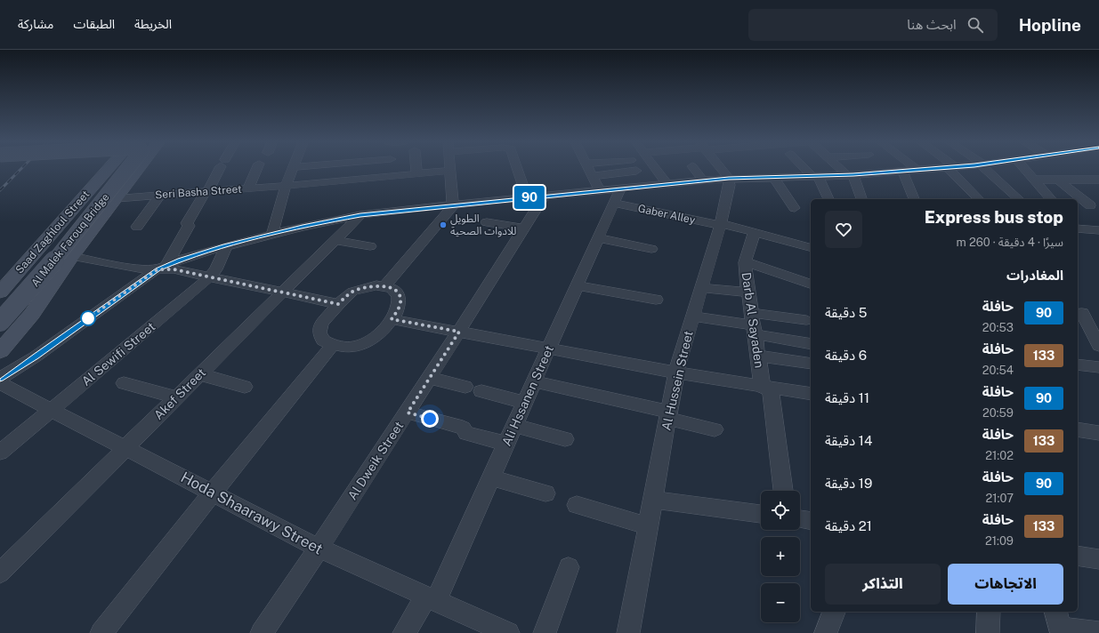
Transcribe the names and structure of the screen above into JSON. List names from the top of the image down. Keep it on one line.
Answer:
{"streets":{"main road":["Saad Zaghloul Street","Al Malek Farouq Bridge"],"street":["Seri Basha Street","Gaber Alley","Darb Al Sayaden","Al Sewifi Street","Al Hussein Street","Akef Street","Ali Hssanen Street","Al Dweik Street","Hoda Shaarawy Street"]},"crossings":[["Gaber Alley","Darb Al Sayaden"],["Gaber Alley","Al Hussein Street"],["Gaber Alley","Ali Hssanen Street"],["Al Sewifi Street","Hoda Shaarawy Street"],["Akef Street","Hoda Shaarawy Street"],["Ali Hssanen Street","Hoda Shaarawy Street"],["Al Dweik Street","Hoda Shaarawy Street"]],"places":["الطويل للادوات الصحية"],"lines":["bus line 90"],"page":{"header":"Hopline","search":"ابحث هنا","nav":["الخريطة","الطبقات","مشاركة"],"on_map":"90","heading":[["Express bus stop","سيرًا · 4 دقيقة · 260 m"],"المغادرات"],"list":[{"mark":"90","name":"حافلة","note":"20:53","value":"5 دقيقة"},{"mark":"133","name":"حافلة","note":"20:54","value":"6 دقيقة"},{"mark":"90","name":"حافلة","note":"20:59","value":"11 دقيقة"},{"mark":"133","name":"حافلة","note":"21:02","value":"14 دقيقة"},{"mark":"90","name":"حافلة","note":"21:07","value":"19 دقيقة"},{"mark":"133","name":"حافلة","note":"21:09","value":"21 دقيقة"}],"map_buttons":["+","−"],"buttons":["الاتجاهات","التذاكر"]}}
